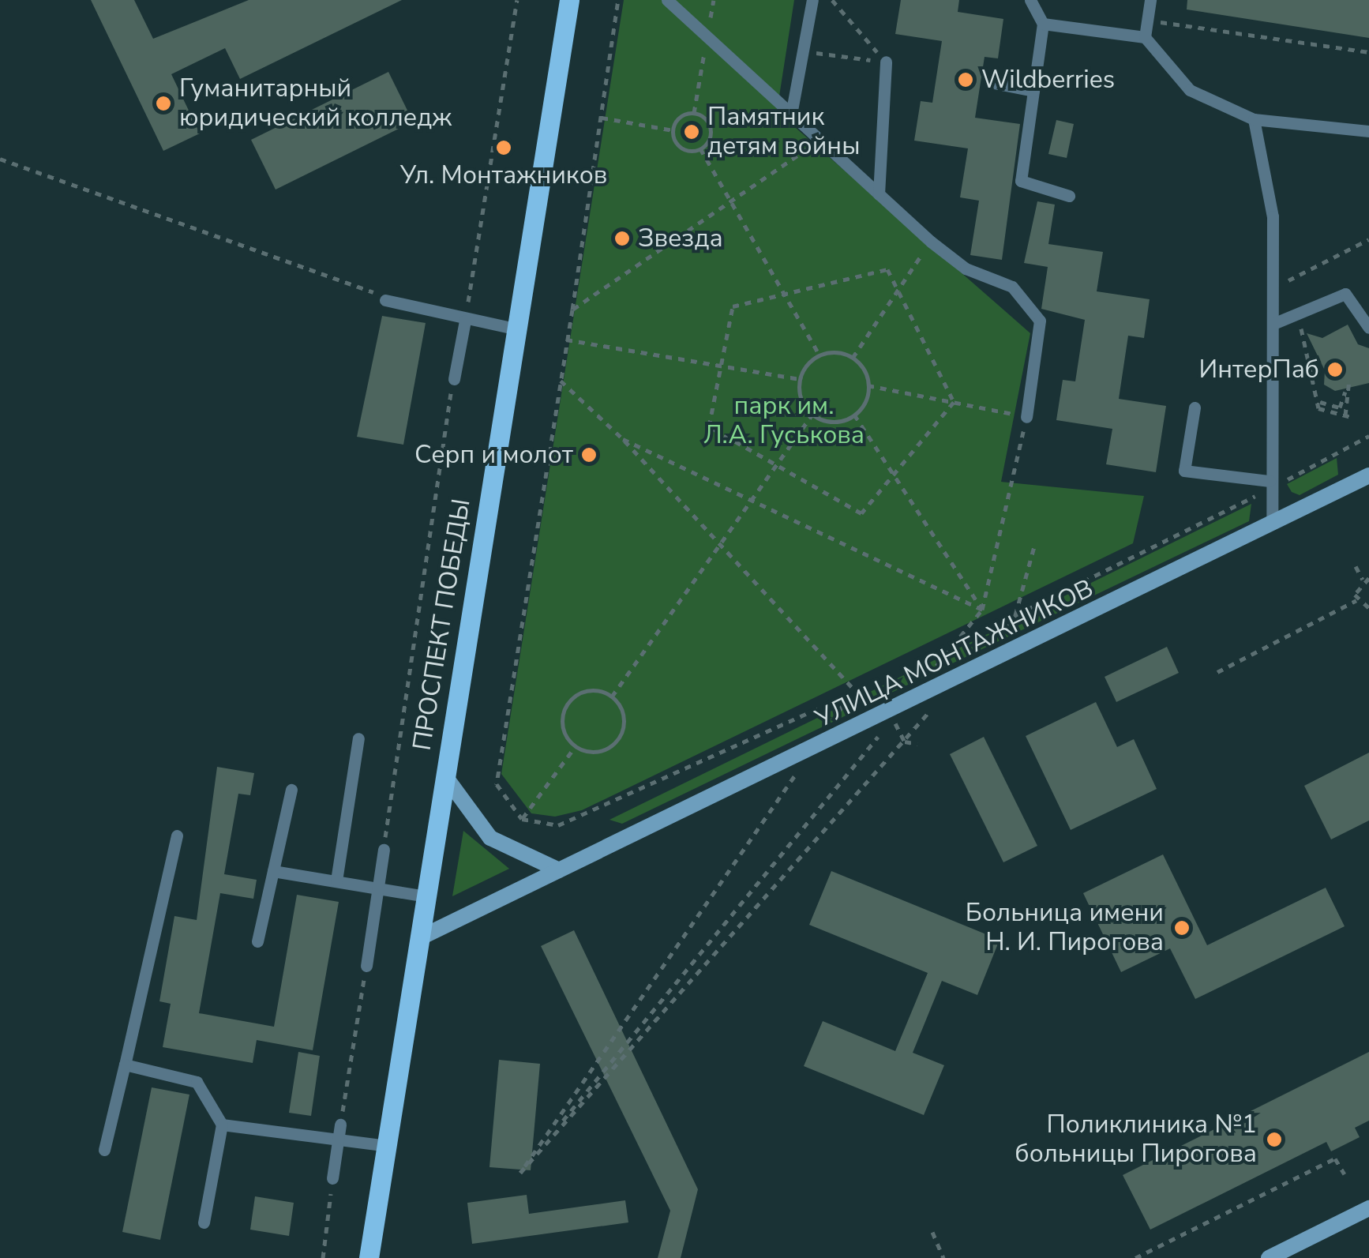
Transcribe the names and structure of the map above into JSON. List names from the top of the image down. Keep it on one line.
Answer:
{"streets":{"main road":["ПРОСПЕКТ ПОБЕДЫ","УЛИЦА МОНТАЖНИКОВ"]},"crossings":[["ПРОСПЕКТ ПОБЕДЫ","УЛИЦА МОНТАЖНИКОВ"]],"parks":["парк им. Л.А. Гуськова"],"places":["Wildberries","Гуманитарный юридический колледж","Памятник детям войны","Ул. Монтажников","Звезда","ИнтерПаб","Серп и молот","Больница имени Н. И. Пирогова","Поликлиника №1 больницы Пирогова"]}
